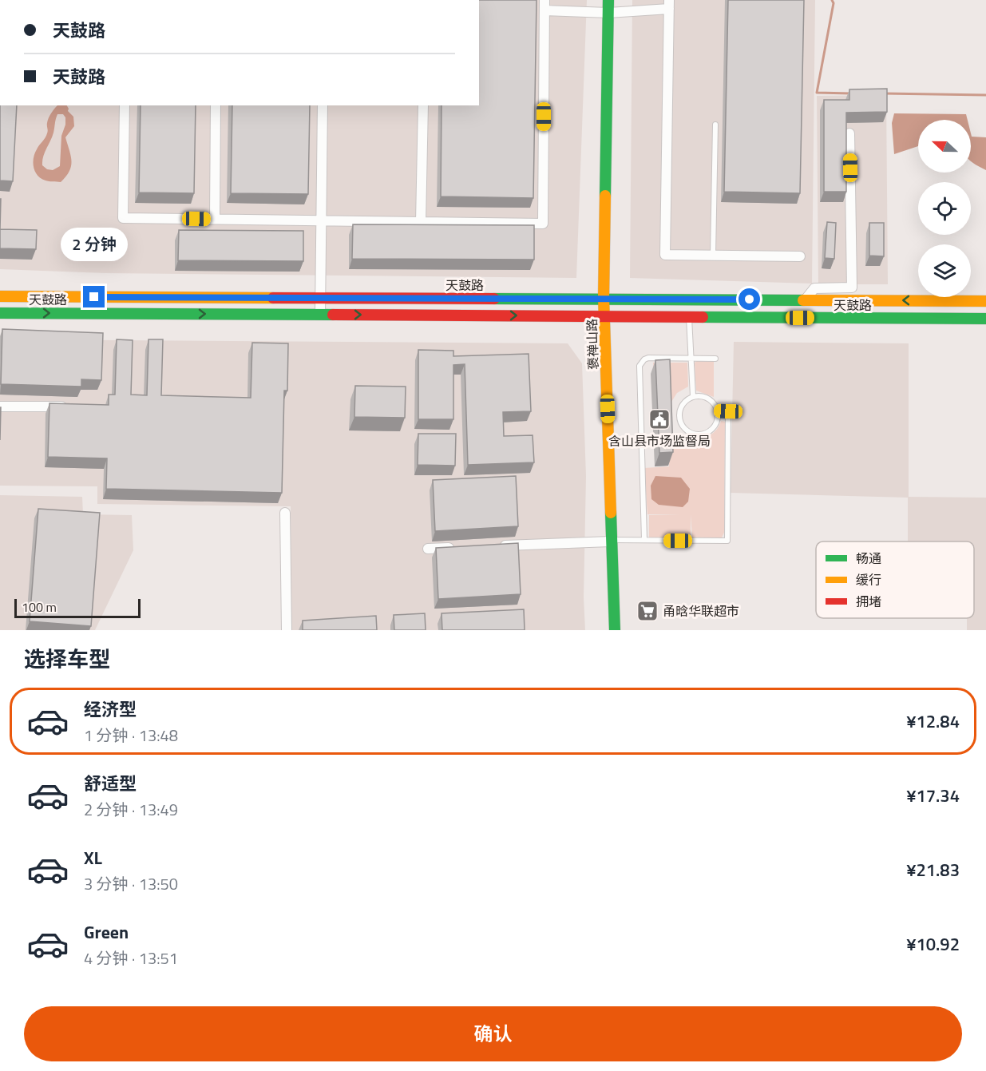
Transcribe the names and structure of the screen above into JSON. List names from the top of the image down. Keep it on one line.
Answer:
{"streets":{"main road":["天鼓路","褒禅山路"]},"crossings":[["天鼓路","褒禅山路"]],"places":{"public building":["含山县市场监督局"],"supermarket":["甬晗华联超市"]},"legend":["畅通","缓行","拥堵"],"scale_bar":"100 m","north":"left","page":{"banner":["天鼓路","天鼓路"],"bubble":"2 分钟","scale":"100 m","heading":"选择车型","list":[{"name":"经济型","note":"1 分钟 · 13:48","value":"¥12.84"},{"name":"舒适型","note":"2 分钟 · 13:49","value":"¥17.34"},{"name":"XL","note":"3 分钟 · 13:50","value":"¥21.83"},{"name":"Green","note":"4 分钟 · 13:51","value":"¥10.92"}],"buttons":"确认"}}
